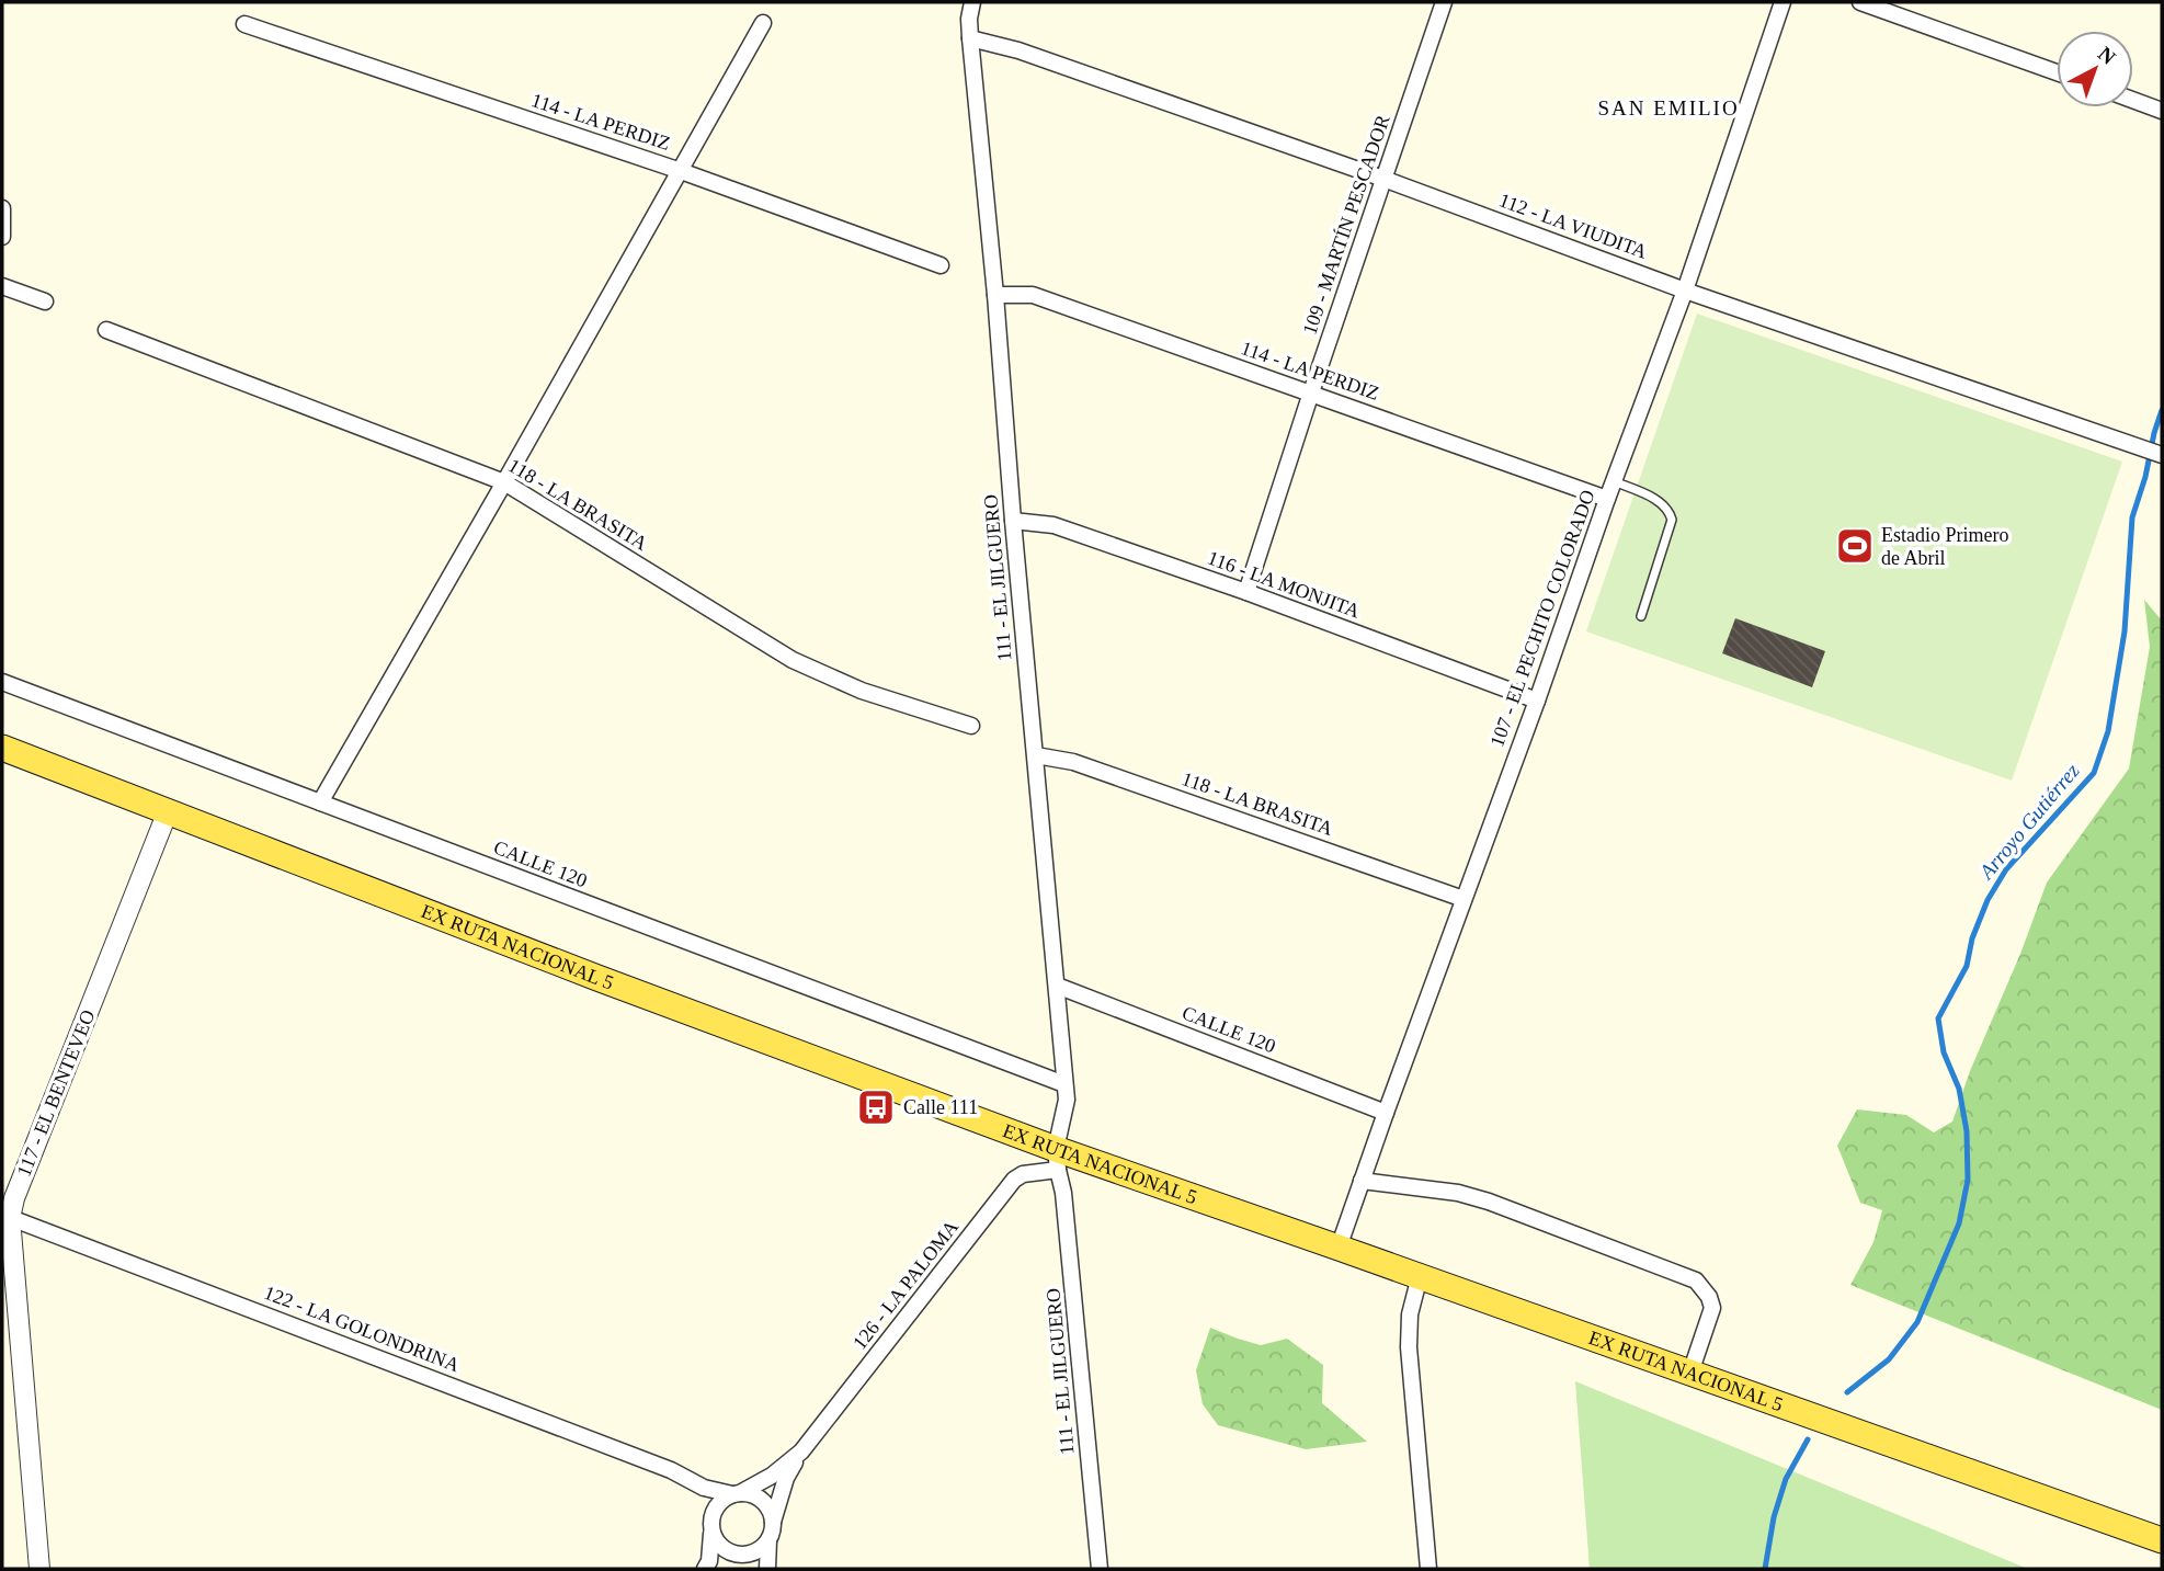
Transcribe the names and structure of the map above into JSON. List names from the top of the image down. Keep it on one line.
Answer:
{"streets":{"main road":["EX RUTA NACIONAL 5"],"street":["114 - LA PERDIZ","109 - MARTÍN PESCADOR","112 - LA VIUDITA","118 - LA BRASITA","111 - EL JILGUERO","116 - LA MONJITA","107 - EL PECHITO COLORADO","CALLE 120","117 - EL BENTEVEO","126 - LA PALOMA","122 - LA GOLONDRINA"]},"crossings":[["114 - LA PERDIZ","109 - MARTÍN PESCADOR"],["114 - LA PERDIZ","111 - EL JILGUERO"],["114 - LA PERDIZ","107 - EL PECHITO COLORADO"],["109 - MARTÍN PESCADOR","112 - LA VIUDITA"],["109 - MARTÍN PESCADOR","116 - LA MONJITA"],["112 - LA VIUDITA","111 - EL JILGUERO"],["112 - LA VIUDITA","107 - EL PECHITO COLORADO"],["118 - LA BRASITA","111 - EL JILGUERO"],["118 - LA BRASITA","107 - EL PECHITO COLORADO"],["111 - EL JILGUERO","116 - LA MONJITA"],["111 - EL JILGUERO","CALLE 120"],["111 - EL JILGUERO","EX RUTA NACIONAL 5"],["111 - EL JILGUERO","126 - LA PALOMA"],["116 - LA MONJITA","107 - EL PECHITO COLORADO"],["107 - EL PECHITO COLORADO","CALLE 120"],["107 - EL PECHITO COLORADO","EX RUTA NACIONAL 5"],["EX RUTA NACIONAL 5","117 - EL BENTEVEO"],["EX RUTA NACIONAL 5","126 - LA PALOMA"],["117 - EL BENTEVEO","122 - LA GOLONDRINA"],["126 - LA PALOMA","122 - LA GOLONDRINA"]],"districts":["SAN EMILIO"],"water":["Arroyo Gutiérrez"],"places":{"sports":["Estadio Primero de Abril"],"bus stop":["Calle 111"]},"north":"top right"}
